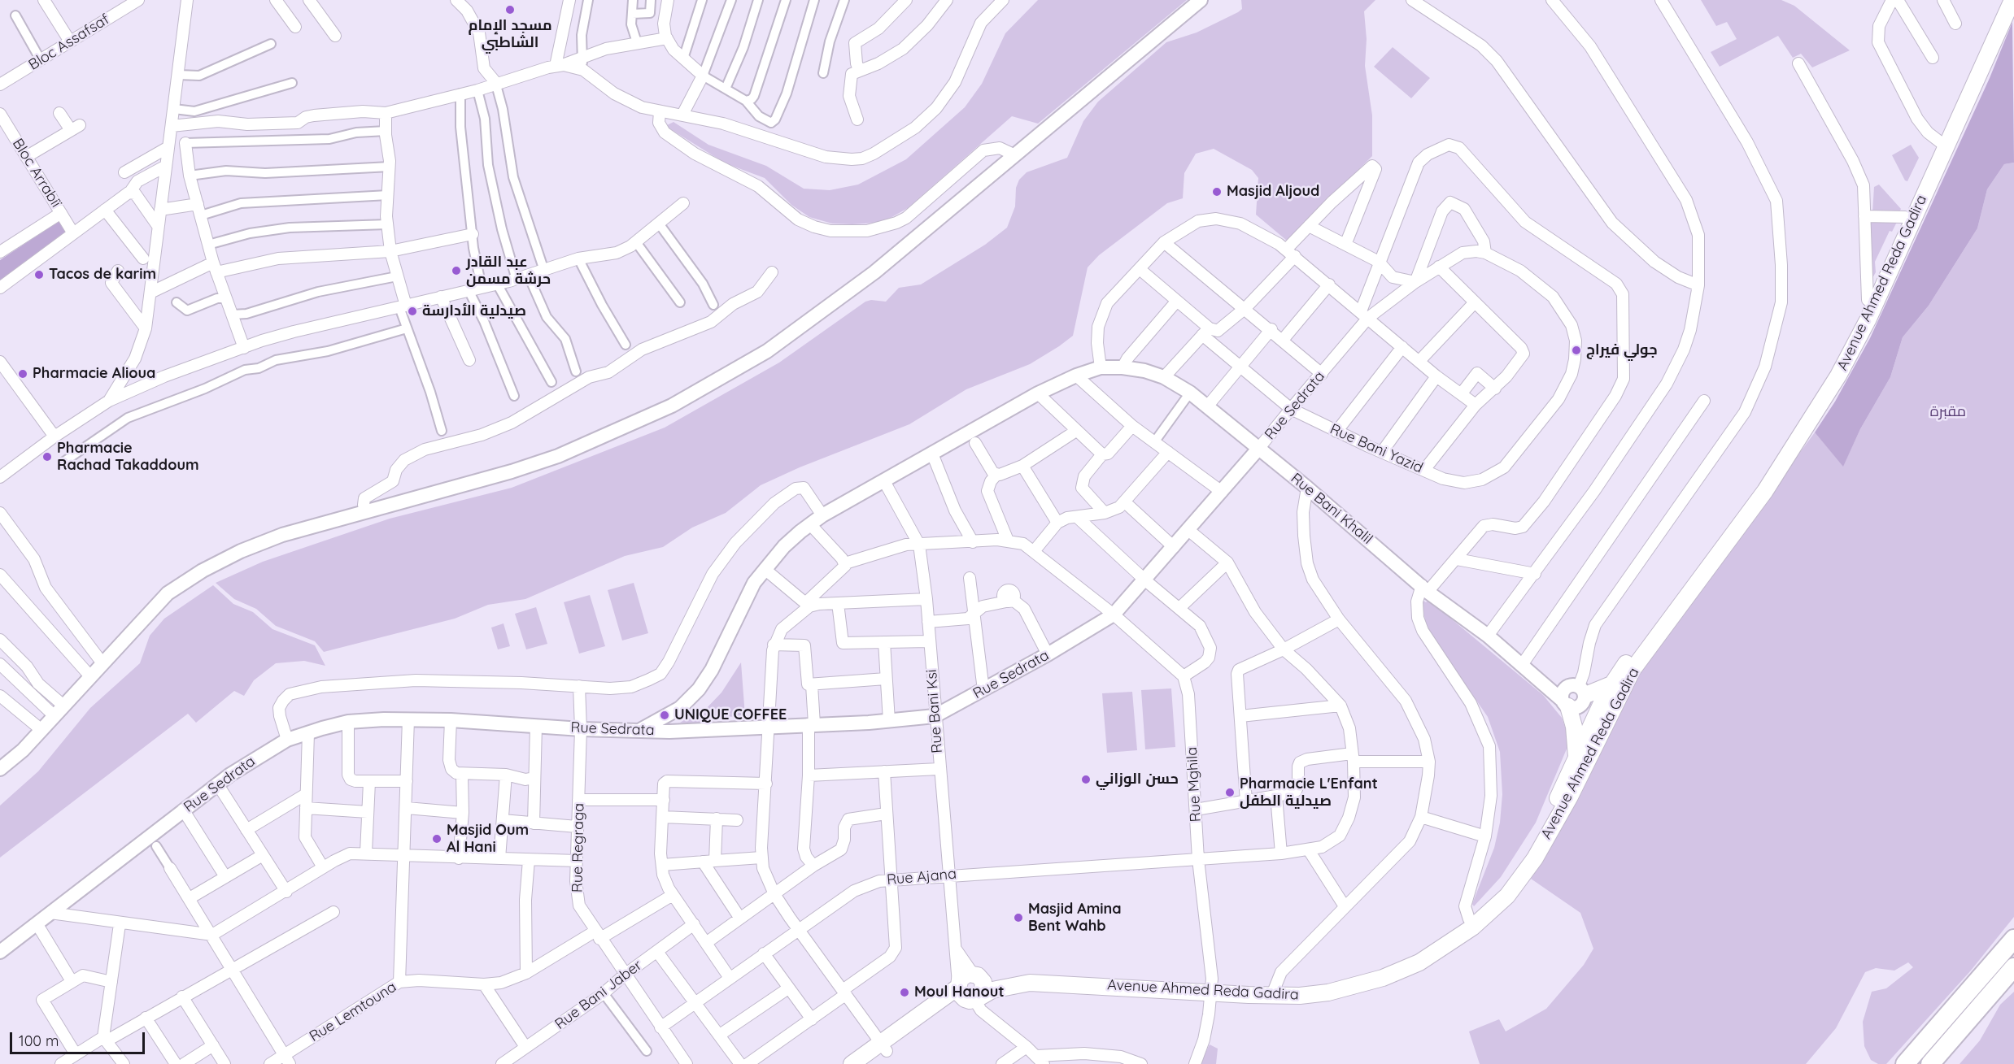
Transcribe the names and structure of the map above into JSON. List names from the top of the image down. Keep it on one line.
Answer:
{"streets":{"main road":["Avenue Ahmed Reda Gadira"],"street":["Bloc Assafsaf","Bloc Arrabiï","Rue Sedrata","Rue Bani Yazid","Rue Bani Khalil","Rue Bani Ksi","Rue Mghila","Rue Regraga","Rue Ajana","Rue Bani Jaber","Rue Lemtouna"]},"crossings":[["Avenue Ahmed Reda Gadira","Rue Bani Khalil"],["Avenue Ahmed Reda Gadira","Rue Bani Ksi"],["Avenue Ahmed Reda Gadira","Rue Mghila"],["Rue Sedrata","Rue Bani Yazid"],["Rue Sedrata","Rue Bani Khalil"],["Rue Sedrata","Rue Bani Ksi"],["Rue Sedrata","Rue Regraga"],["Rue Bani Khalil","Rue Bani Ksi"],["Rue Bani Ksi","Rue Ajana"],["Rue Mghila","Rue Ajana"],["Rue Regraga","Rue Ajana"],["Rue Regraga","Rue Bani Jaber"],["Rue Regraga","Rue Lemtouna"]],"parks":["مقبرة"],"places":["مسجد الإمام الشاطبي","Masjid Aljoud","عبد القادر حرشة مسمن","Tacos de karim","صيدلية الأدارسة","جولي فيراج","Pharmacie Alioua","Pharmacie Rachad Takaddoum","UNIQUE COFFEE","حسن الوزاني","Pharmacie L'Enfant صيدلية الطفل","Masjid Oum Al Hani","Masjid Amina Bent Wahb","Moul Hanout"],"scale_bar":"100 m"}
